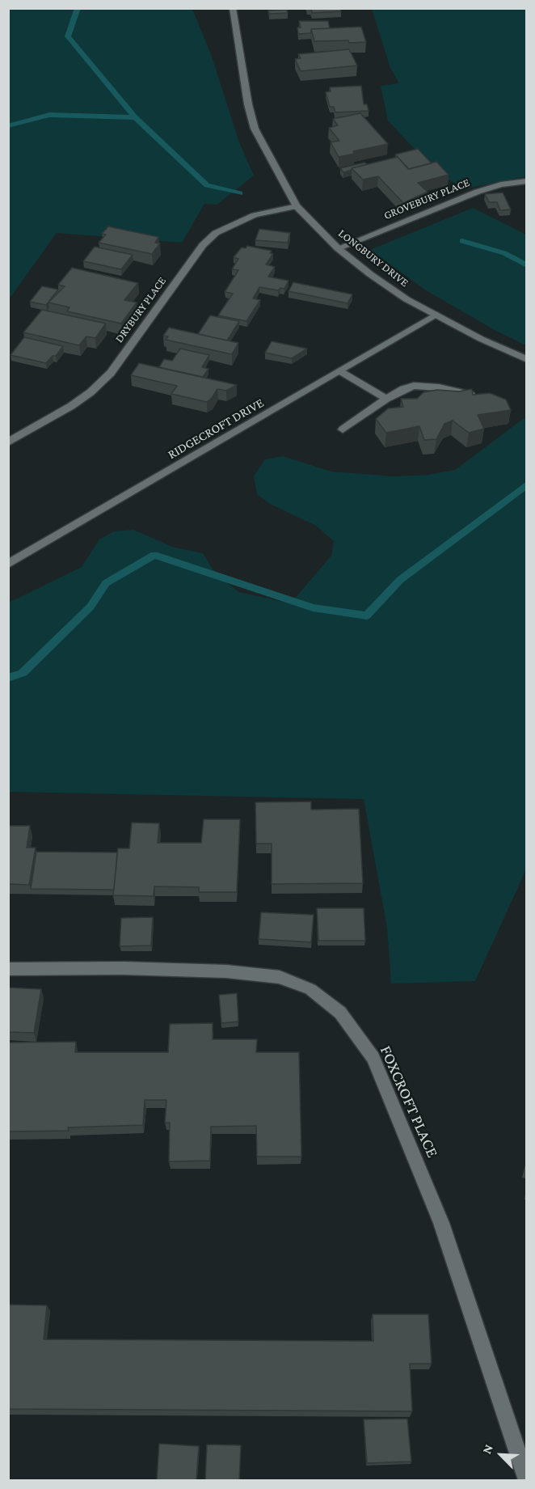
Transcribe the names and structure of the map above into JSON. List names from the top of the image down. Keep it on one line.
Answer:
{"streets":{"street":["GROVEBURY PLACE","LONGBURY DRIVE","DRYBURY PLACE","RIDGECROFT DRIVE","FOXCROFT PLACE"]},"crossings":[["GROVEBURY PLACE","LONGBURY DRIVE"],["LONGBURY DRIVE","DRYBURY PLACE"],["LONGBURY DRIVE","RIDGECROFT DRIVE"]],"north":"top left"}
